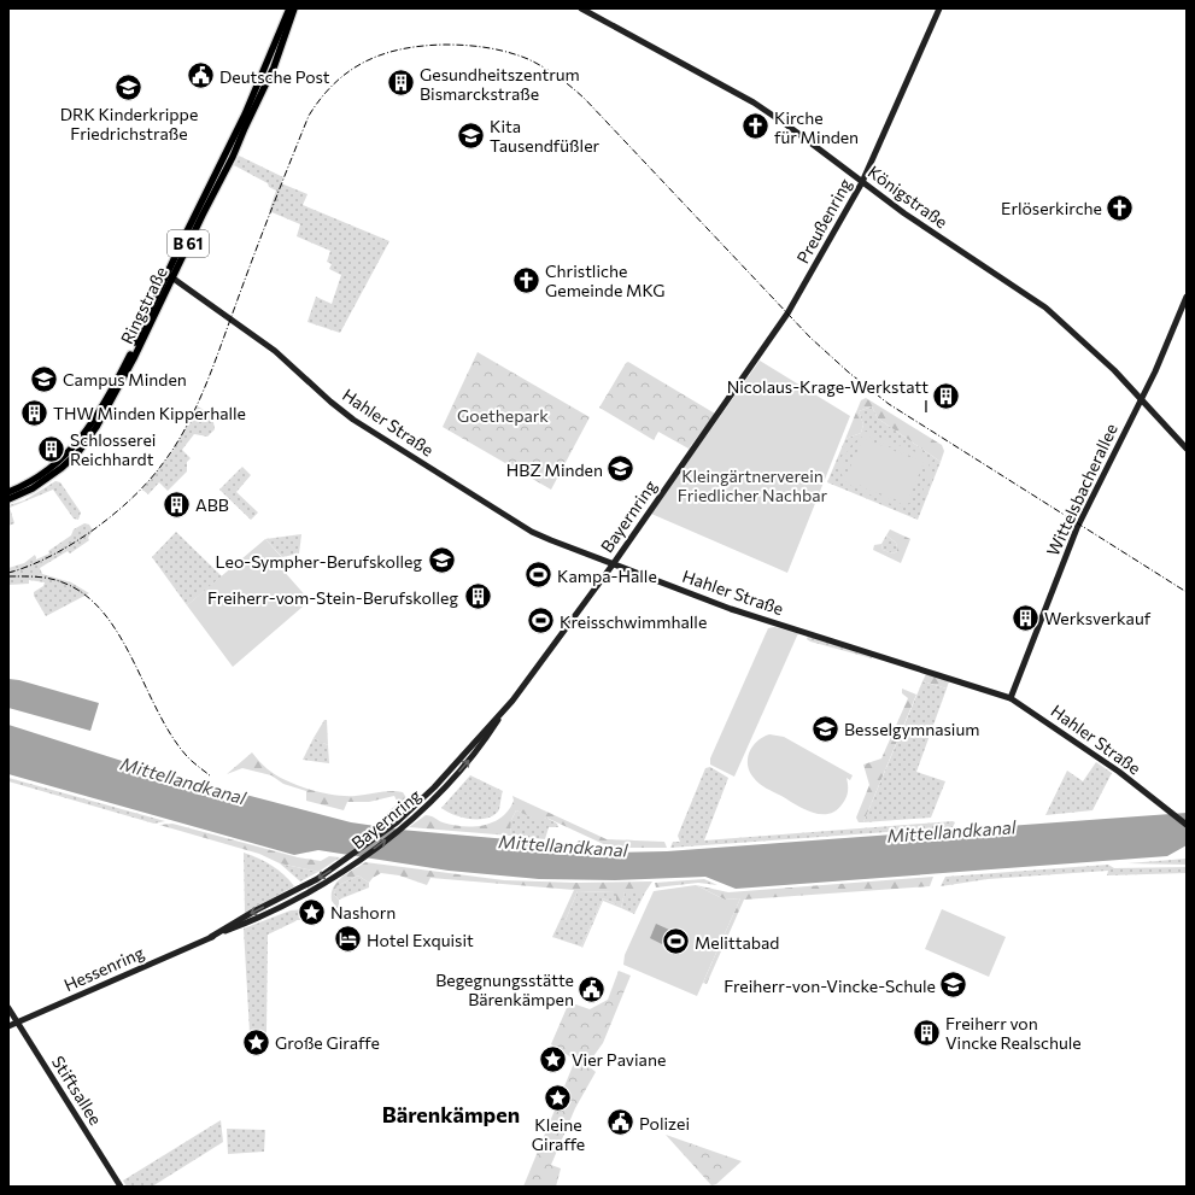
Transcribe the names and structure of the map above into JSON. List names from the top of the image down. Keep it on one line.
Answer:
{"streets":{"main road":["B 61","Ringstraße"],"street":["Königstraße","Preußenring","Hahler Straße","Wittelsbacherallee","Bayernring","Hessenring","Stiftsallee"]},"crossings":[["Königstraße","Preußenring"],["Königstraße","Wittelsbacherallee"],["Preußenring","Bayernring"],["Ringstraße","Hahler Straße"],["Hahler Straße","Wittelsbacherallee"],["Hahler Straße","Bayernring"],["Bayernring","Hessenring"],["Hessenring","Stiftsallee"]],"districts":["Bärenkämpen"],"water":["Mittellandkanal"],"parks":["Goethepark","Kleingärtnerverein Friedlicher Nachbar"],"places":{"public building":["Deutsche Post","Begegnungsstätte Bärenkämpen","Polizei"],"building":["Gesundheitszentrum Bismarckstraße","Nicolaus-Krage-Werkstatt I","THW Minden Kipperhalle","Schlosserei Reichhardt","ABB","Freiherr-vom-Stein-Berufskolleg","Werksverkauf","Freiherr von Vincke Realschule"],"school or university":["DRK Kinderkrippe Friedrichstraße","Kita Tausendfüßler","Campus Minden","HBZ Minden","Leo-Sympher-Berufskolleg","Besselgymnasium","Freiherr-von-Vincke-Schule"],"church":["Kirche für Minden","Erlöserkirche","Christliche Gemeinde MKG"],"sports":["Kampa-Halle","Kreisschwimmhalle","Melittabad"],"place":["Nashorn","Große Giraffe","Vier Paviane","Kleine Giraffe"],"hotel":["Hotel Exquisit"]}}
